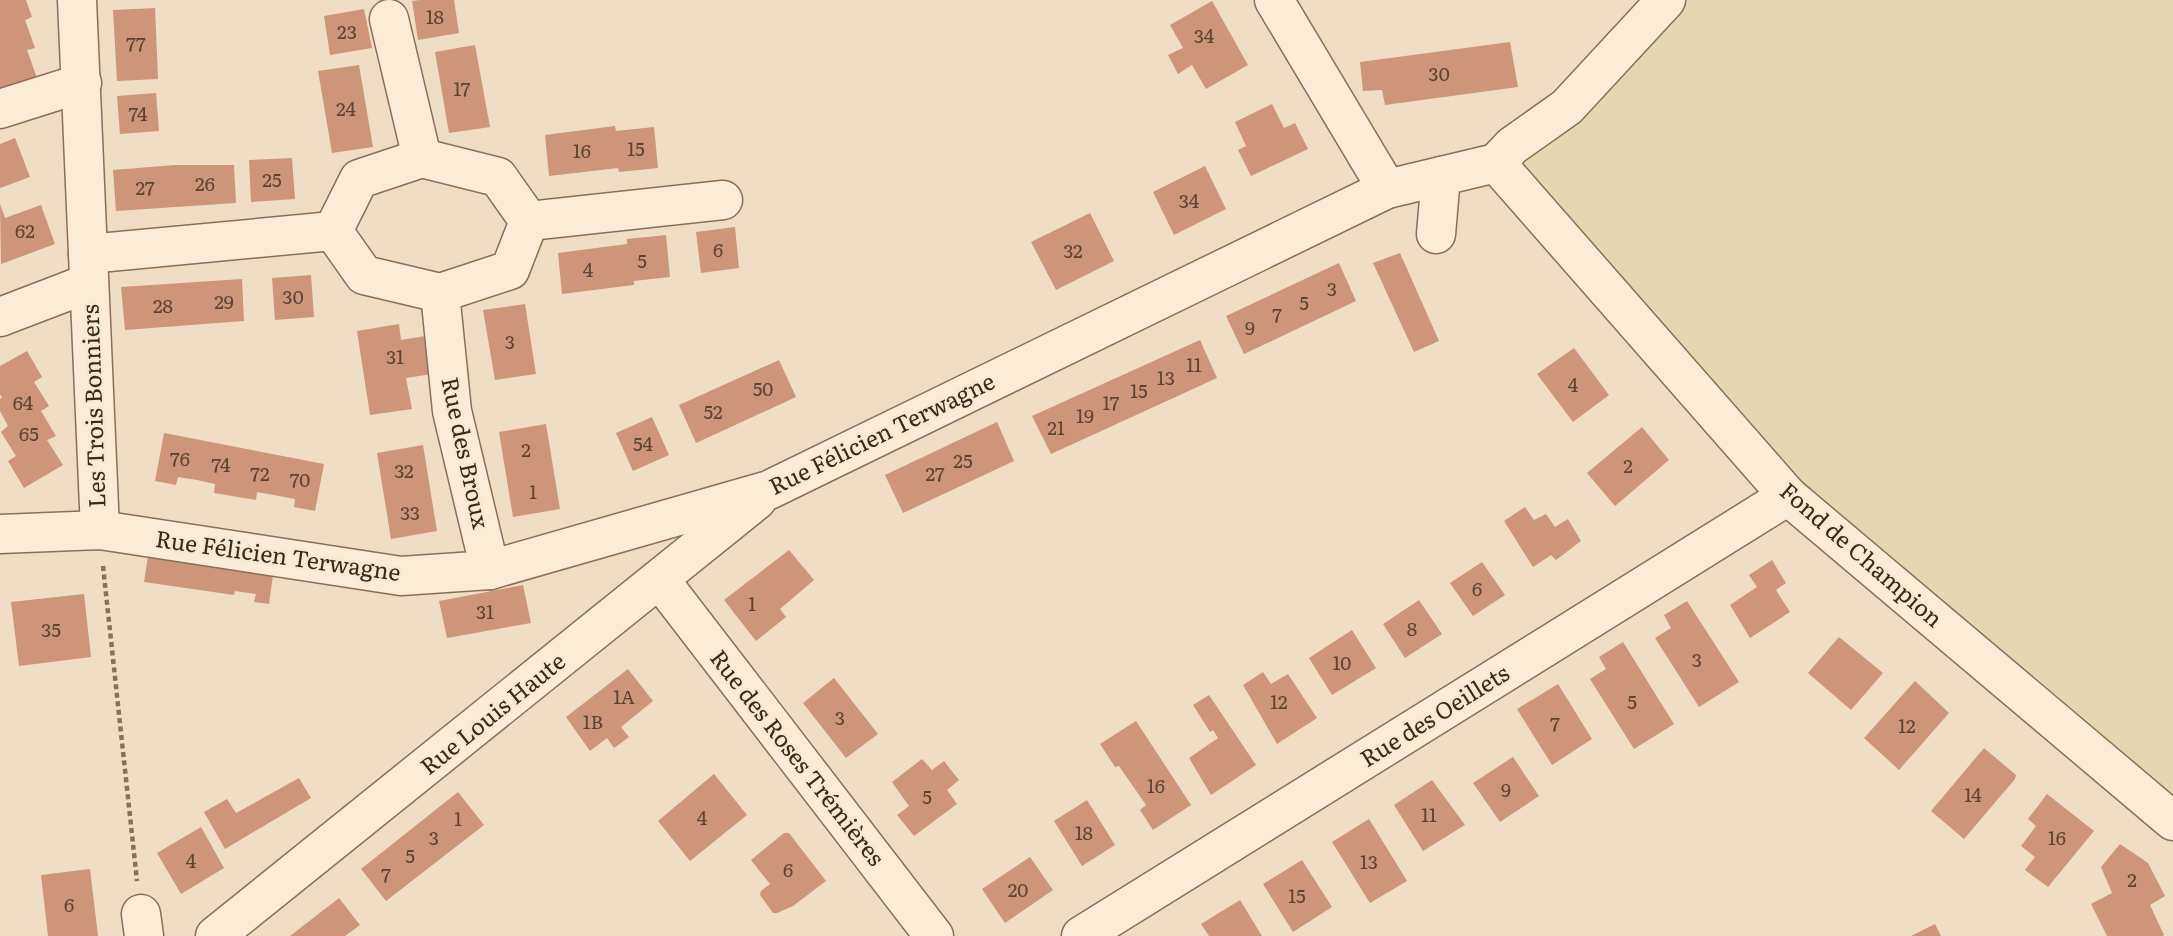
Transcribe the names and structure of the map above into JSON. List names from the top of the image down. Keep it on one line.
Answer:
{"streets":{"street":["Les Trois Bonniers","Rue Félicien Terwagne","Rue des Broux","Fond de Champion","Rue Louis Haute","Rue des Oeillets","Rue des Roses Trémières"]},"crossings":[["Les Trois Bonniers","Rue Félicien Terwagne"],["Rue Félicien Terwagne","Rue des Broux"],["Rue Félicien Terwagne","Fond de Champion"],["Rue Félicien Terwagne","Rue Louis Haute"],["Fond de Champion","Rue des Oeillets"],["Rue Louis Haute","Rue des Roses Trémières"]],"house_numbers":["18","23","34","77","30","17","24","74","15","16","25","26","27","34","62","6","32","5","4","3","30","29","5","28","7","9","3","31","11","13","4","50","15","64","17","52","19","21","65","54","2","76","25","74","2","32","72","27","70","1","33","6","1","31","8","35","3","10","1A","12","5","3","1B","7","12","16","9","14","5","11","4","1","18","3","16","5","4","13","6","7","2","20","15","6"]}
